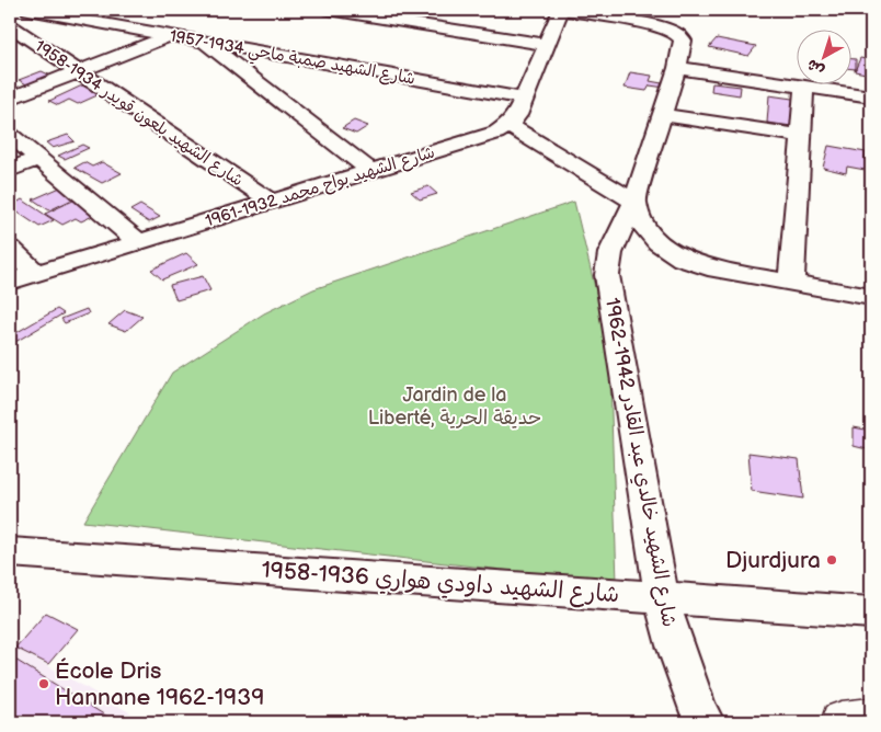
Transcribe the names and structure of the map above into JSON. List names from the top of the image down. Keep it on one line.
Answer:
{"streets":{"street":["شارع الشهيد صمبة ماحي 1934-1957","شارع الشهيد بلعون قويدر 1934-1958","شارع الشهيد بواح محمد 1932-1961","شارع الشهيد خالدي عبد القادر 1942-1962","شارع الشهيد داودي هواري 1936-1958"]},"crossings":[["شارع الشهيد بلعون قويدر 1934-1958","شارع الشهيد بواح محمد 1932-1961"],["شارع الشهيد خالدي عبد القادر 1942-1962","شارع الشهيد داودي هواري 1936-1958"]],"parks":["Jardin de la Liberté, حديقة الحرية"],"places":["Djurdjura","École Dris Hannane 1962-1939"],"north":"bottom left"}
